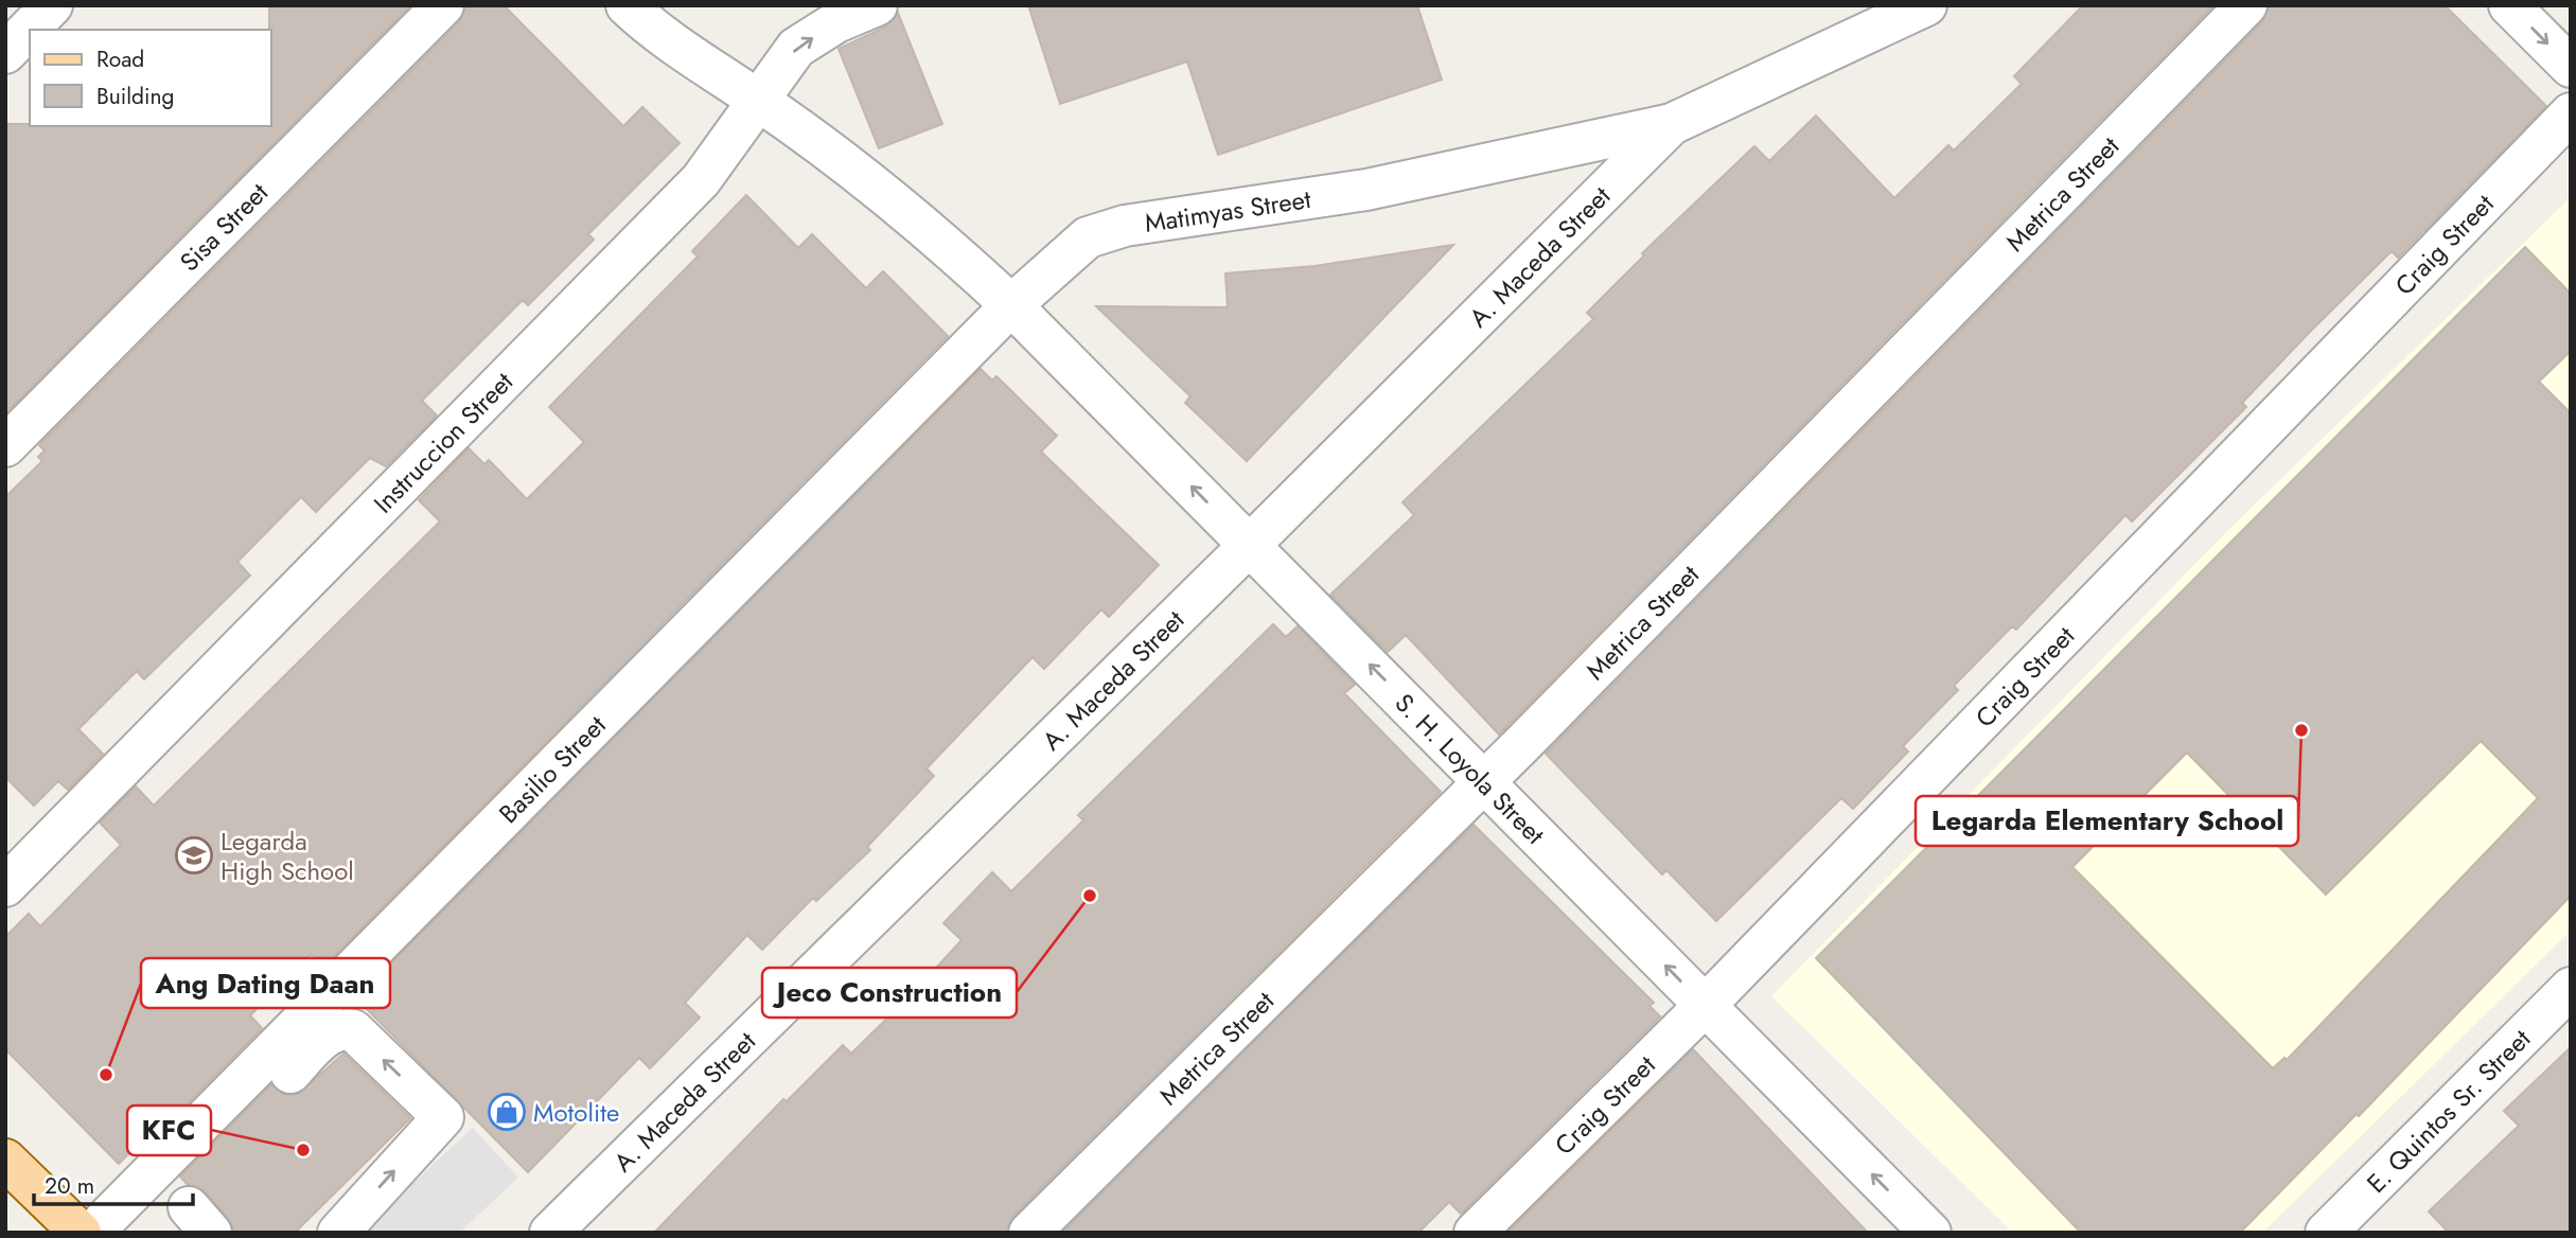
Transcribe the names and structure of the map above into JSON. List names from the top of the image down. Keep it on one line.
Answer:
{"streets":{"street":["Metrica Street","Matimyas Street","Sisa Street","Craig Street","A. Maceda Street","Instruccion Street","Basilio Street","S. H. Loyola Street","E. Quintos Sr. Street"]},"crossings":[["Metrica Street","S. H. Loyola Street"],["Matimyas Street","A. Maceda Street"],["Matimyas Street","Basilio Street"],["Matimyas Street","S. H. Loyola Street"],["Craig Street","S. H. Loyola Street"],["A. Maceda Street","S. H. Loyola Street"],["Basilio Street","S. H. Loyola Street"]],"one_way":["S. H. Loyola Street"],"places":{"other":["Legarda Elementary School","Jeco Construction","Ang Dating Daan","KFC"],"school or university":["Legarda High School"],"shop":["Motolite"]},"legend":["Road","Building"],"scale_bar":"20 m"}
